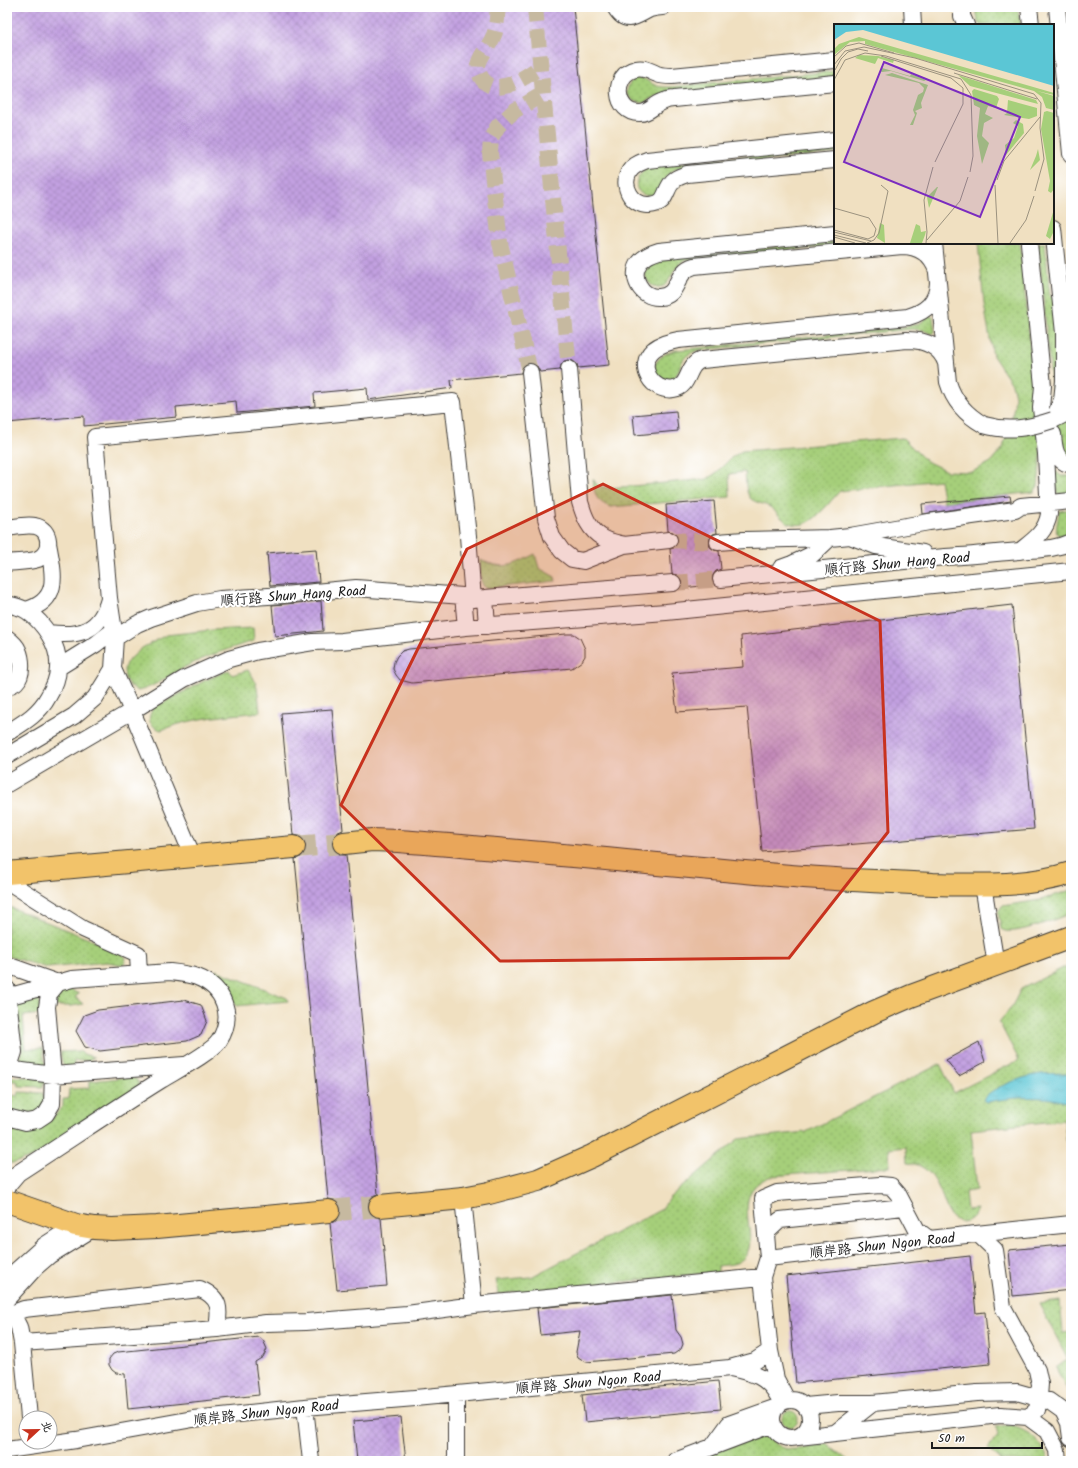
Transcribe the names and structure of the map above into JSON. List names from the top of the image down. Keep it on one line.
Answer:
{"streets":{"lane":["順行路 Shun Hang Road","順岸路 Shun Ngon Road"]},"scale_bar":"50 m","north":"right"}
